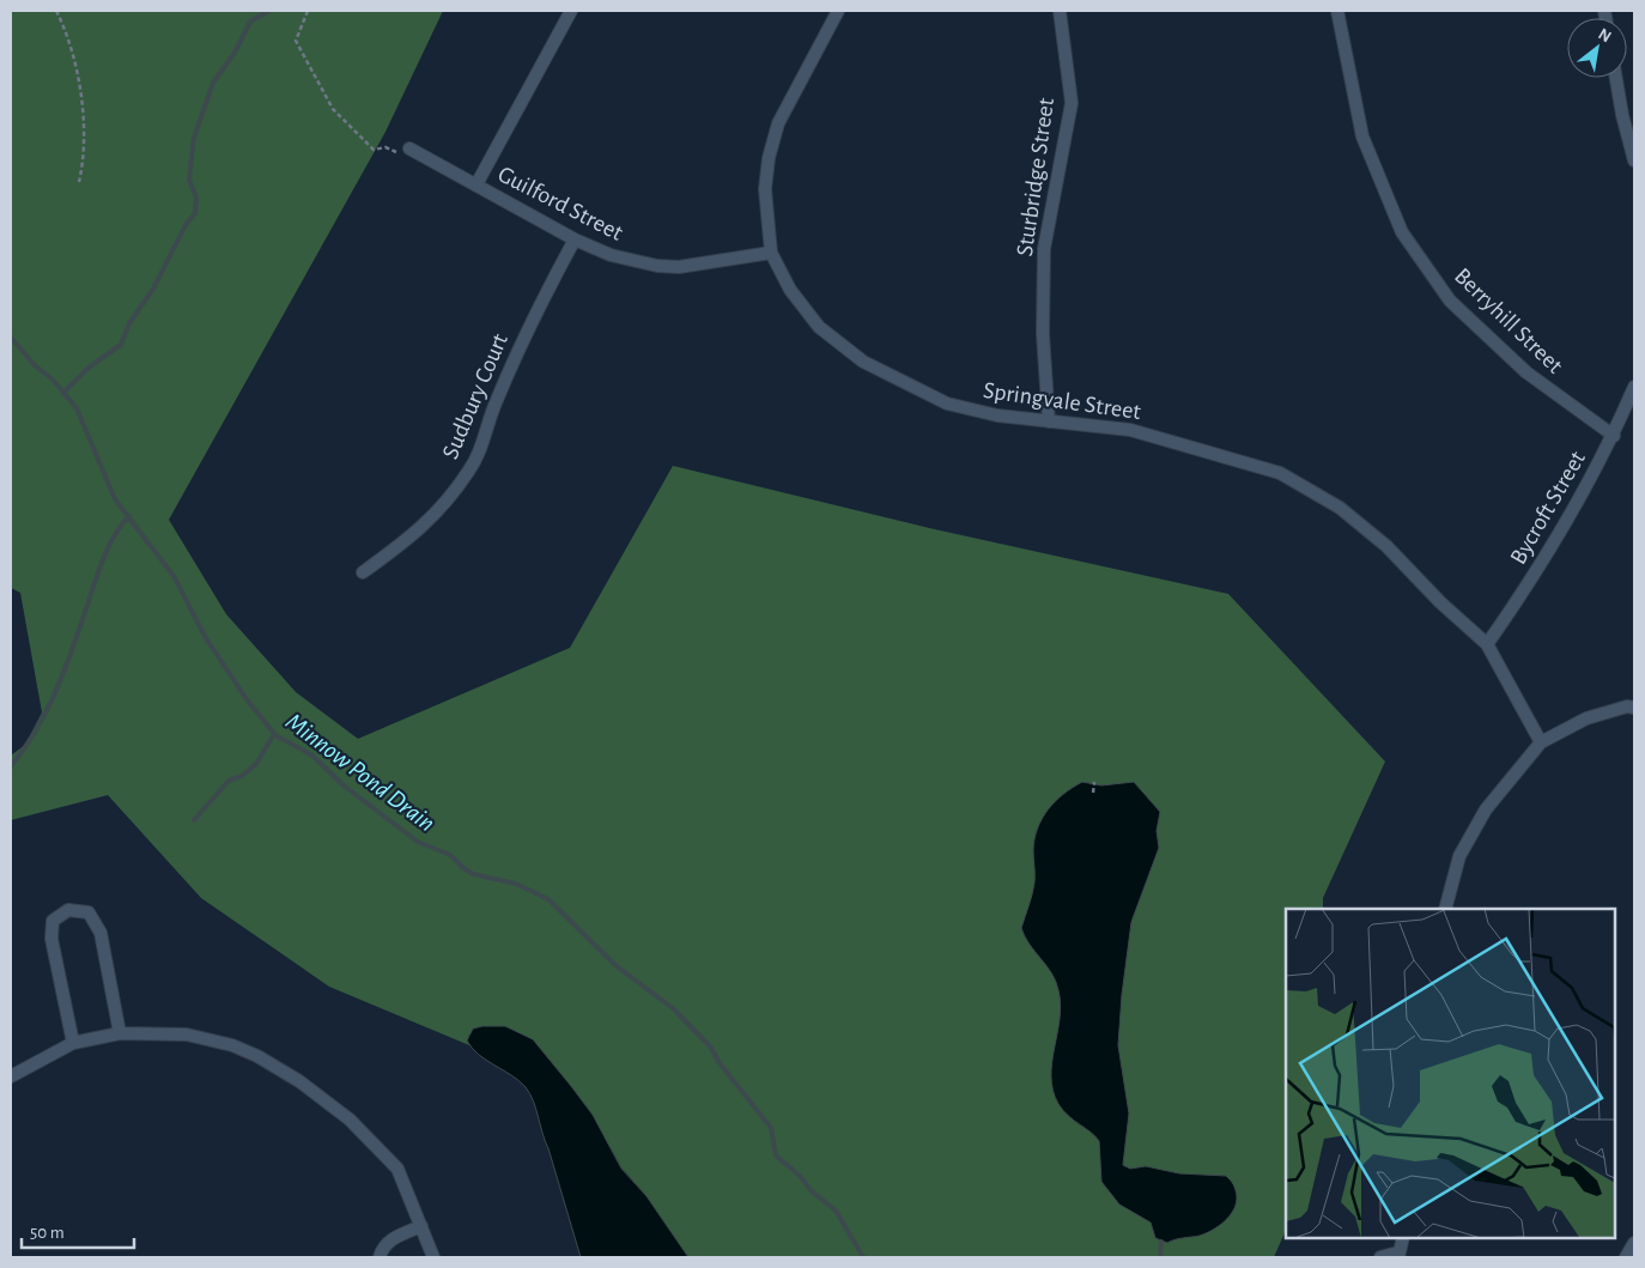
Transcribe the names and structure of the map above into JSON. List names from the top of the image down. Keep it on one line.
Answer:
{"streets":{"street":["Sturbridge Street","Guilford Street","Berryhill Street","Sudbury Court","Springvale Street","Bycroft Street"]},"crossings":[["Sturbridge Street","Springvale Street"],["Guilford Street","Sudbury Court"],["Guilford Street","Springvale Street"],["Berryhill Street","Bycroft Street"],["Springvale Street","Bycroft Street"]],"water":["Minnow Pond Drain"],"scale_bar":"50 m","north":"top right"}
